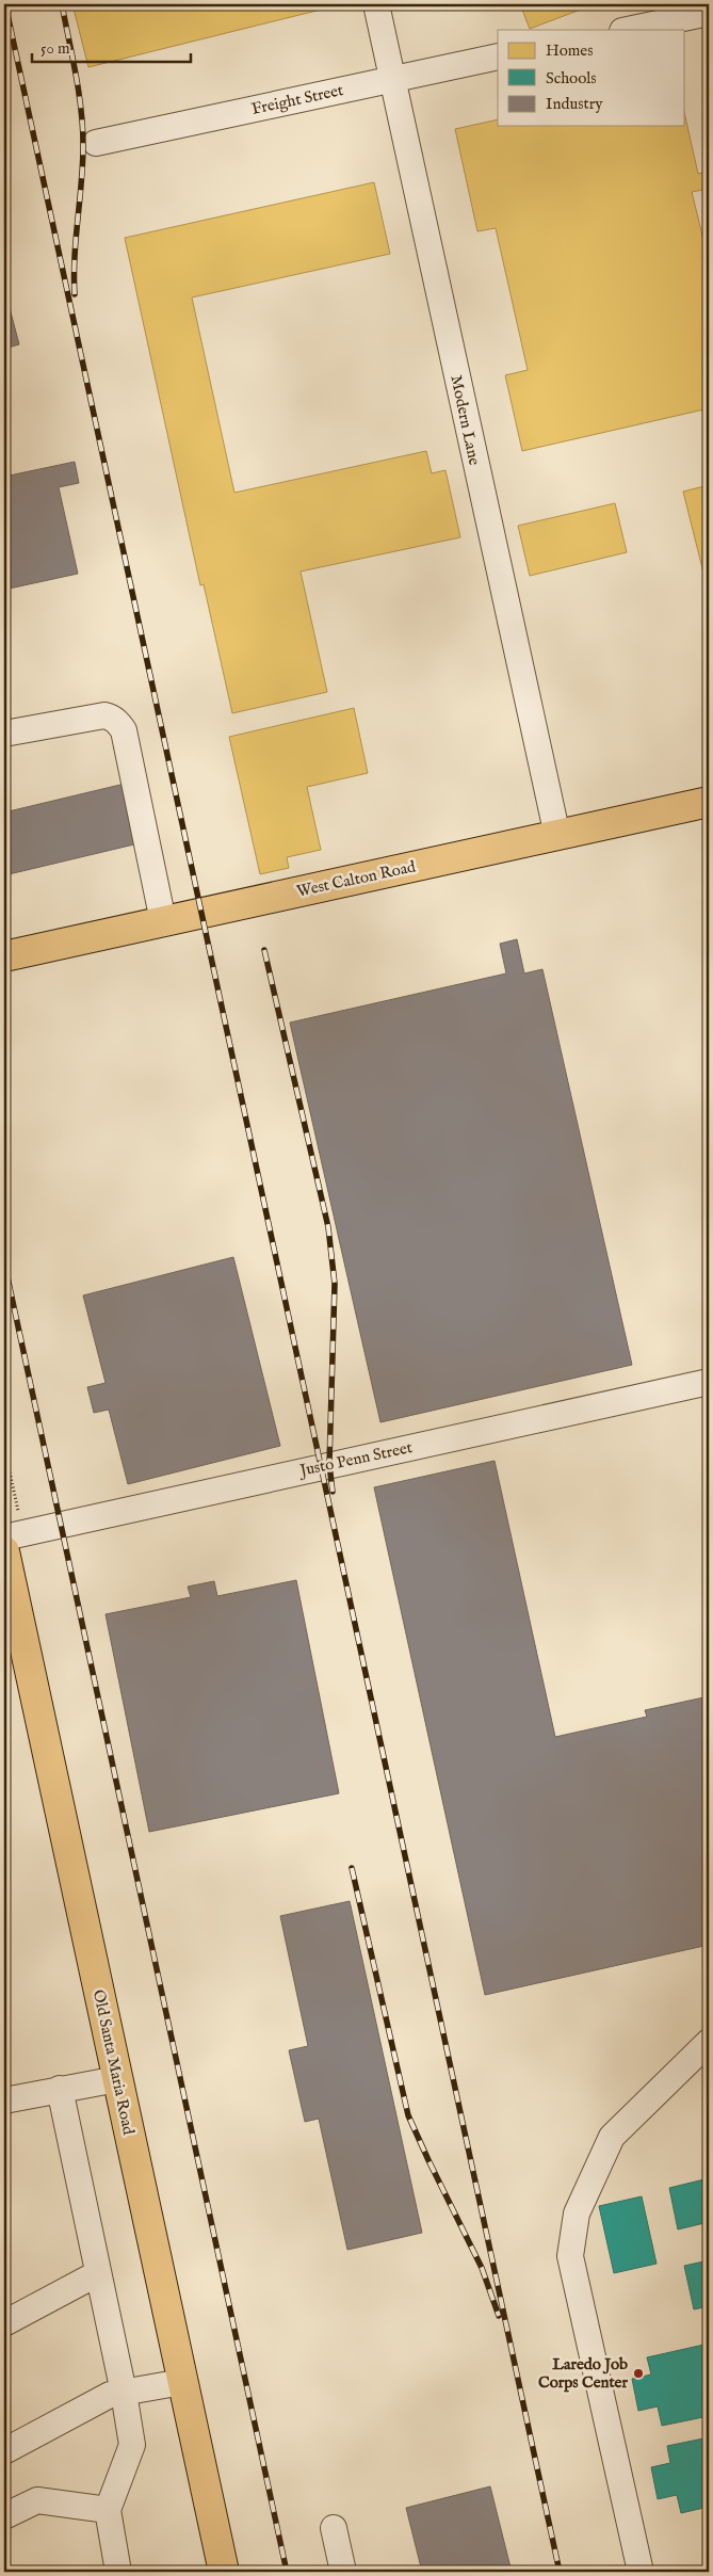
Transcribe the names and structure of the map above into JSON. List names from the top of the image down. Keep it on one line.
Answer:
{"streets":{"main road":["West Calton Road","Old Santa Maria Road"],"street":["Freight Street","Modern Lane","Justo Penn Street"]},"crossings":[["Freight Street","Modern Lane"],["Modern Lane","West Calton Road"]],"places":["Laredo Job Corps Center"],"legend":["Homes","Schools","Industry"],"scale_bar":"50 m"}
